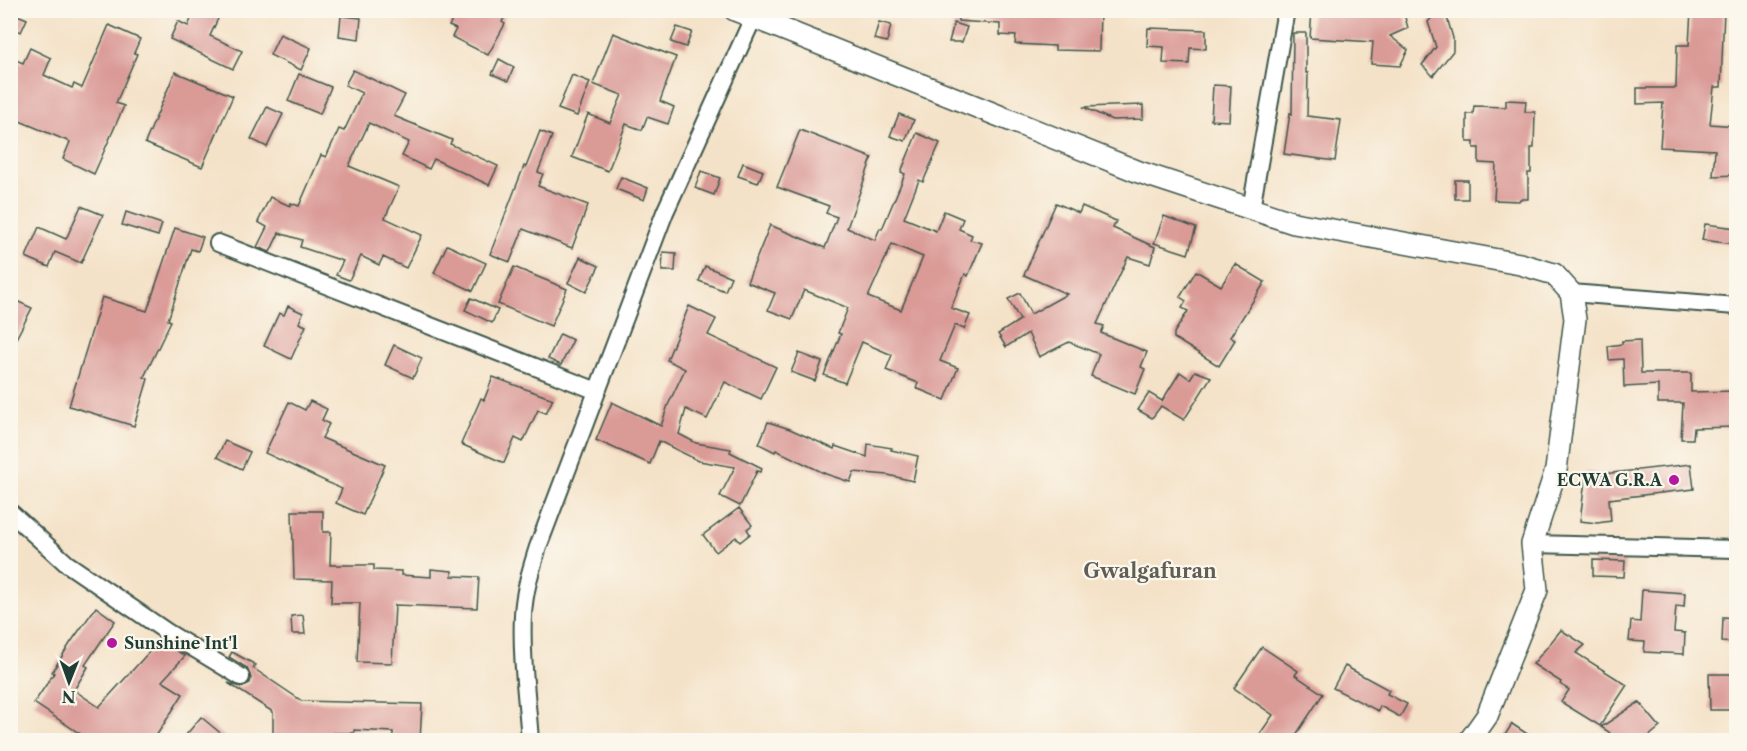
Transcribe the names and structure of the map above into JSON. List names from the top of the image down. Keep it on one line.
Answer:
{"districts":["Gwalgafuran"],"places":["ECWA G.R.A","Sunshine Int'l"],"north":"bottom"}
